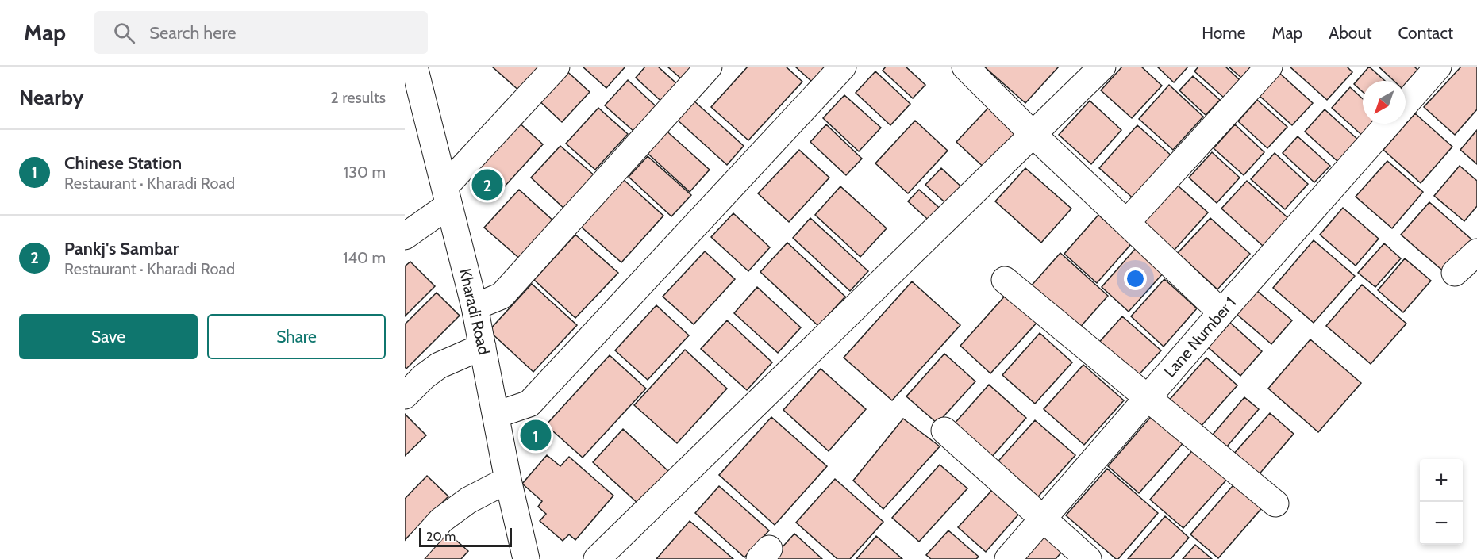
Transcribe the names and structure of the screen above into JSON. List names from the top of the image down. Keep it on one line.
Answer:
{"streets":{"street":["Kharadi Road","Lane Number 1"]},"scale_bar":"20 m","north":"bottom left","page":{"header":"Map","search":"Search here","nav":["Home","Map","About","Contact"],"heading":["Nearby","2 results"],"list":[{"mark":"1","name":"Chinese Station","note":"Restaurant · Kharadi Road","value":"130 m"},{"mark":"2","name":"Pankj's Sambar","note":"Restaurant · Kharadi Road","value":"140 m"}],"pins":["2","1"],"buttons":["Save","Share"],"map_buttons":["+","−"],"scale":"20 m"}}
